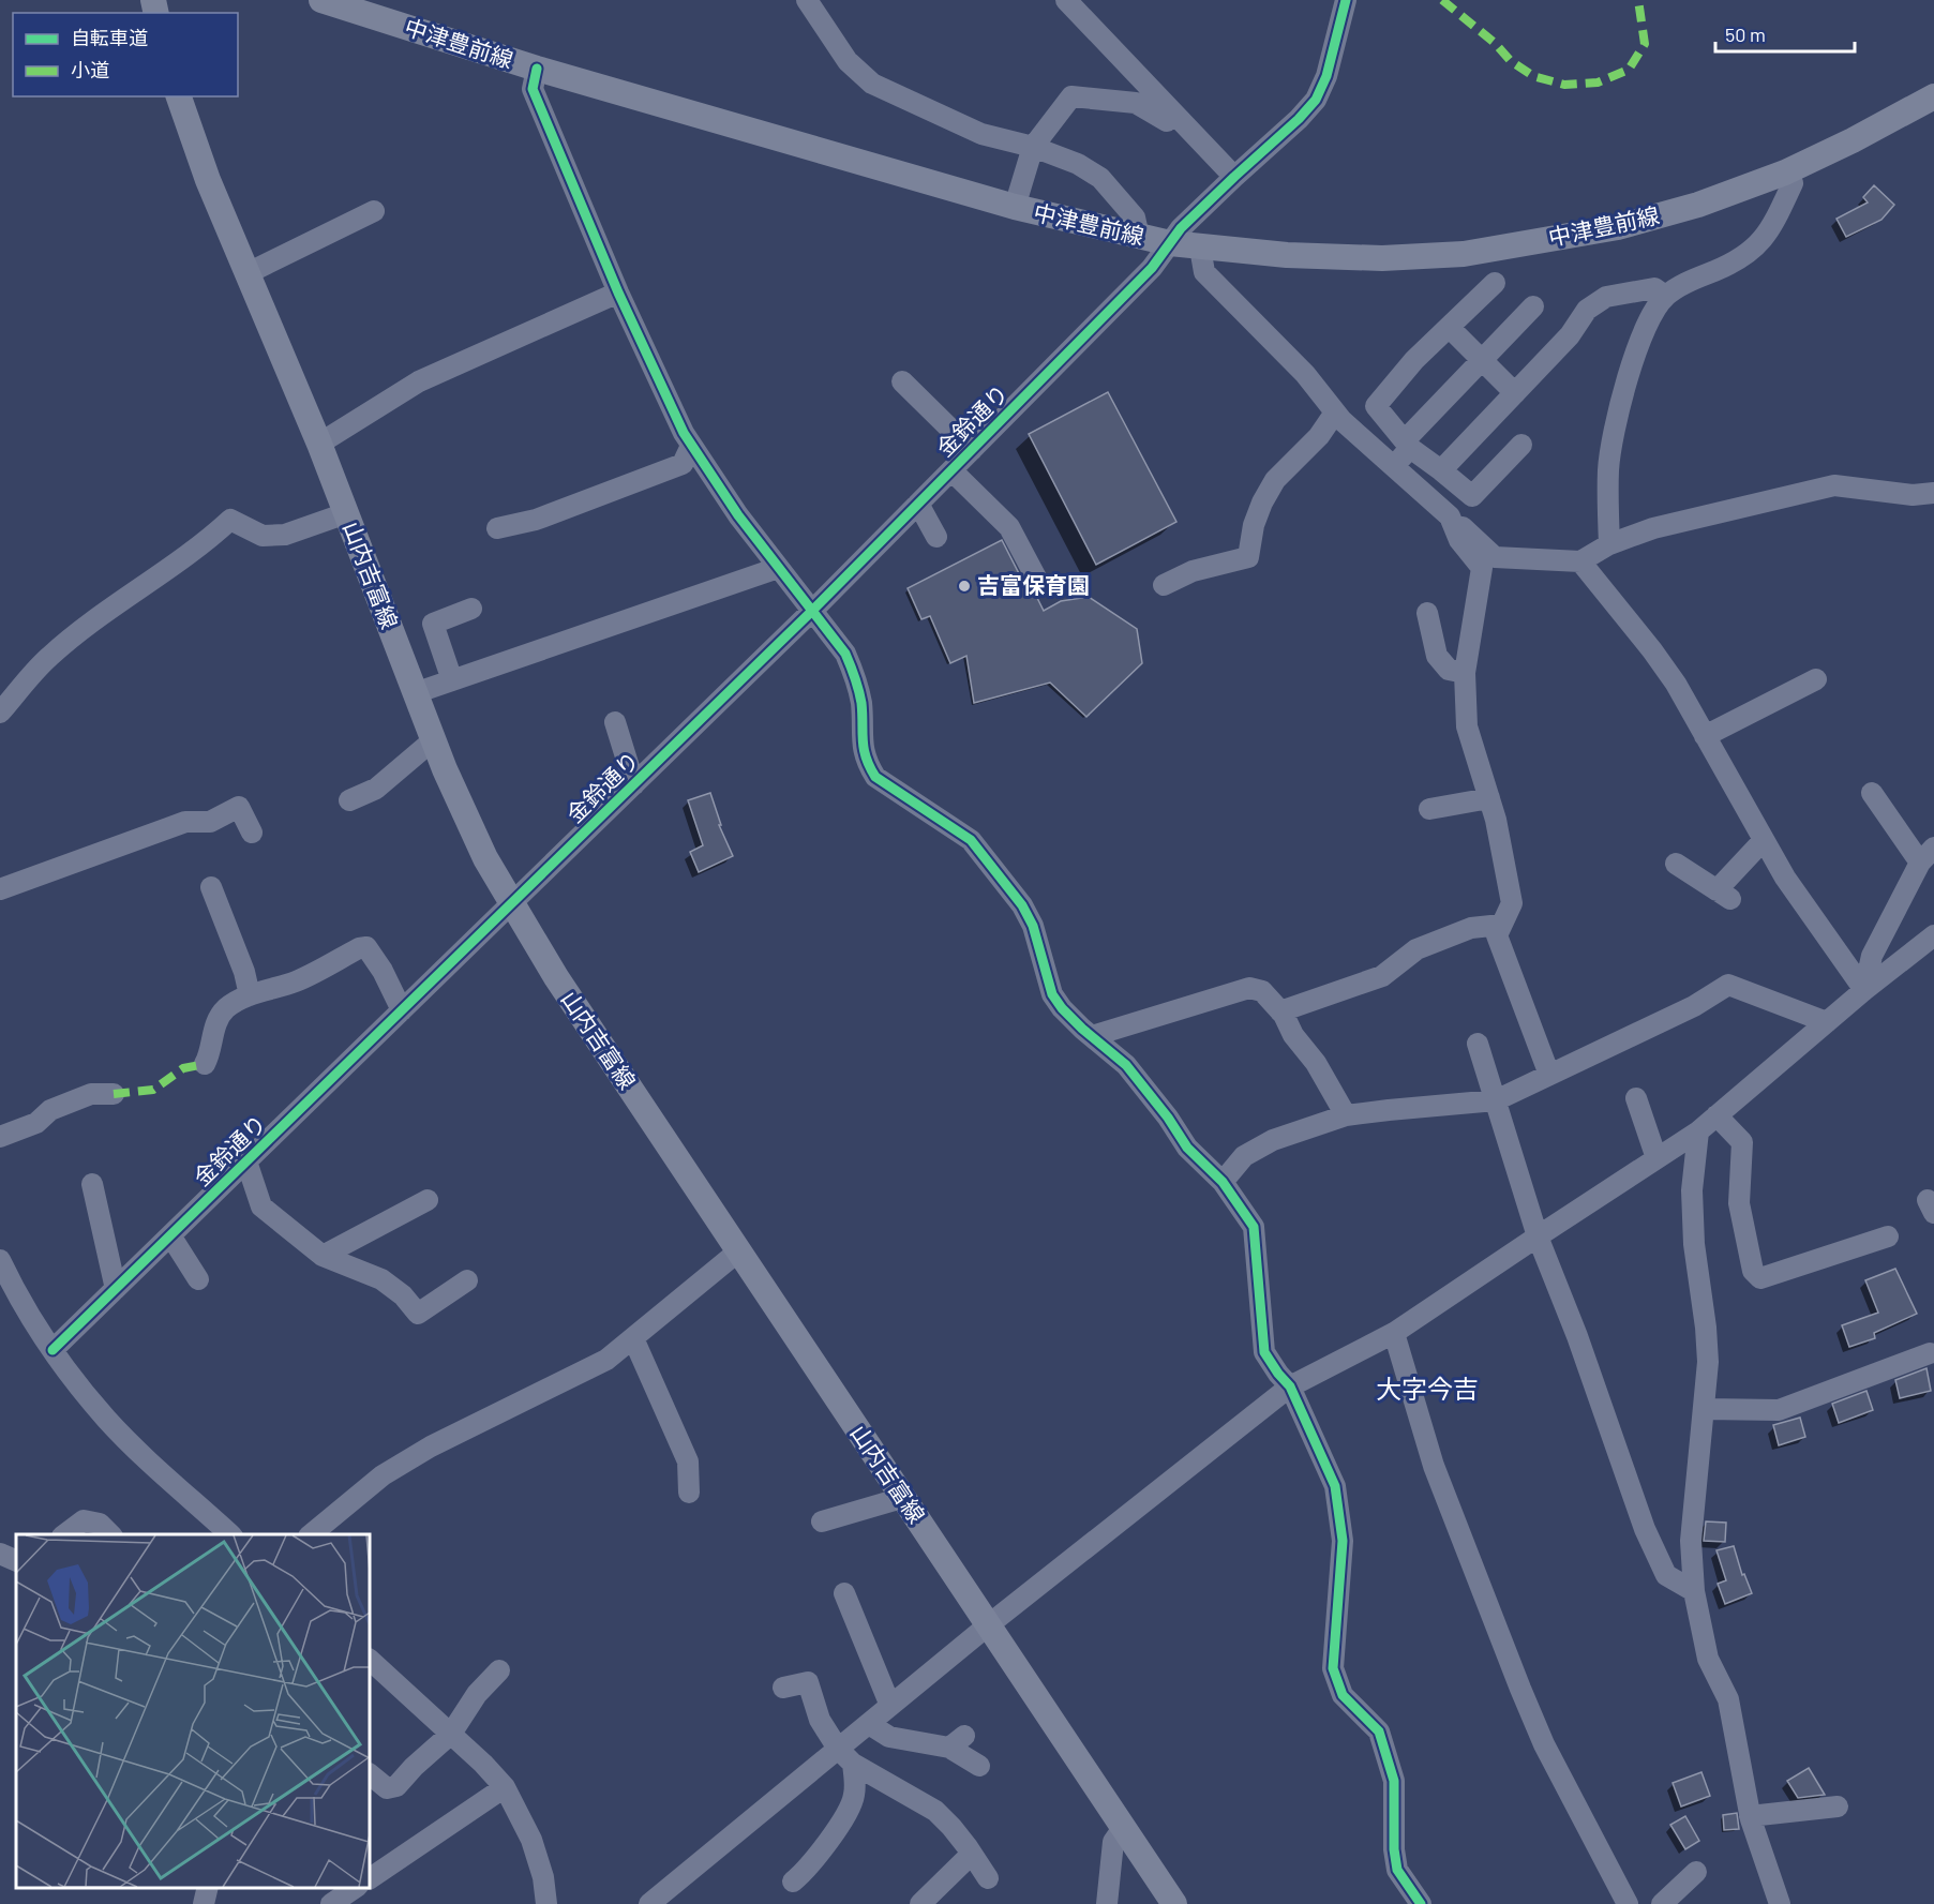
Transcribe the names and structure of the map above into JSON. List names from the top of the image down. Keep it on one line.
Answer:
{"streets":{"main road":["中津豊前線","山内吉富線"],"street":["金鈴通り"]},"crossings":[["中津豊前線","金鈴通り"],["金鈴通り","山内吉富線"]],"districts":["大字今吉"],"places":["吉富保育園"],"legend":["自転車道","小道"],"scale_bar":"50 m"}
